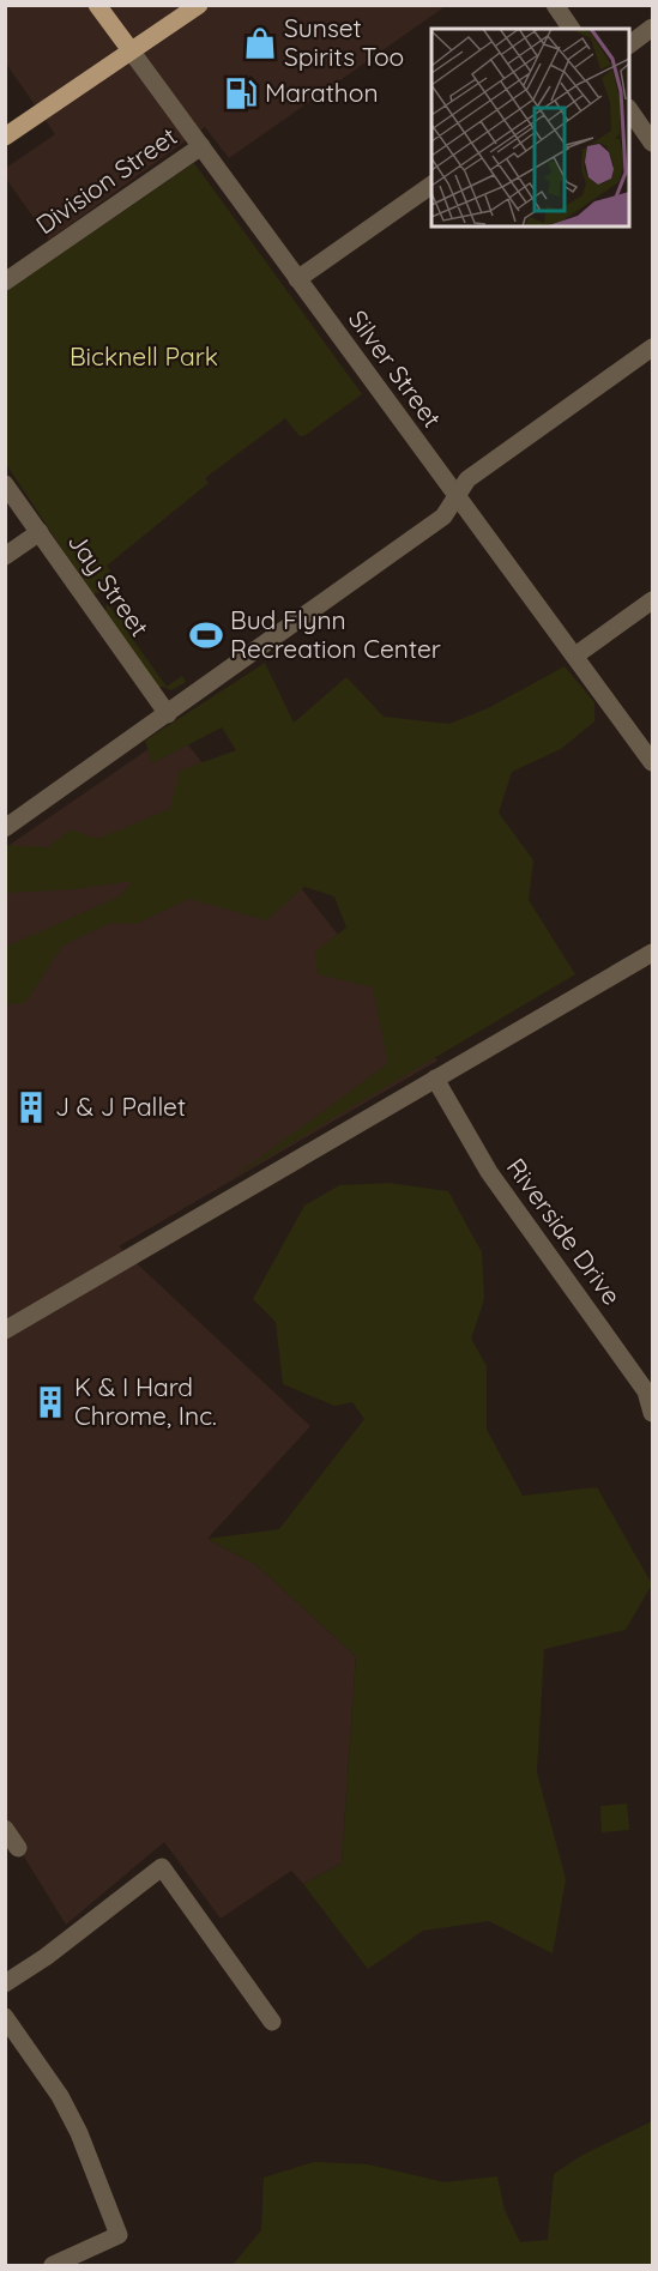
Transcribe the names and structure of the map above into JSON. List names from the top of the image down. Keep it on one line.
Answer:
{"streets":{"main road":["Silver Street"],"street":["Division Street","Jay Street","Riverside Drive"]},"crossings":[["Division Street","Silver Street"]],"parks":["Bicknell Park"],"places":{"shop":["Sunset Spirits Too"],"fuel station":["Marathon"],"sports":["Bud Flynn Recreation Center"],"building":["J & J Pallet","K & I Hard Chrome, Inc."]}}
